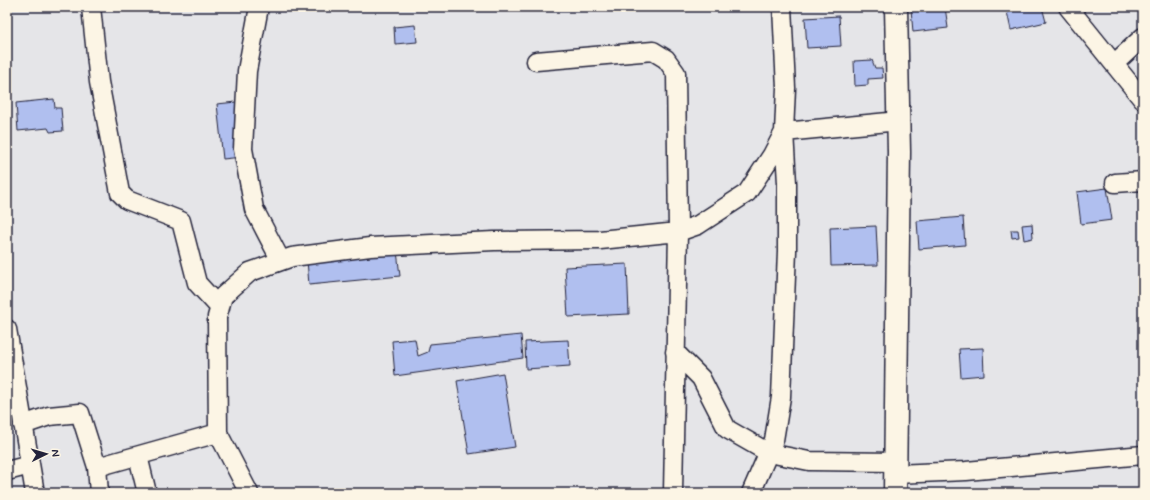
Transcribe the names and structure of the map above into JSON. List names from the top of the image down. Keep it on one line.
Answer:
{"north":"right"}
